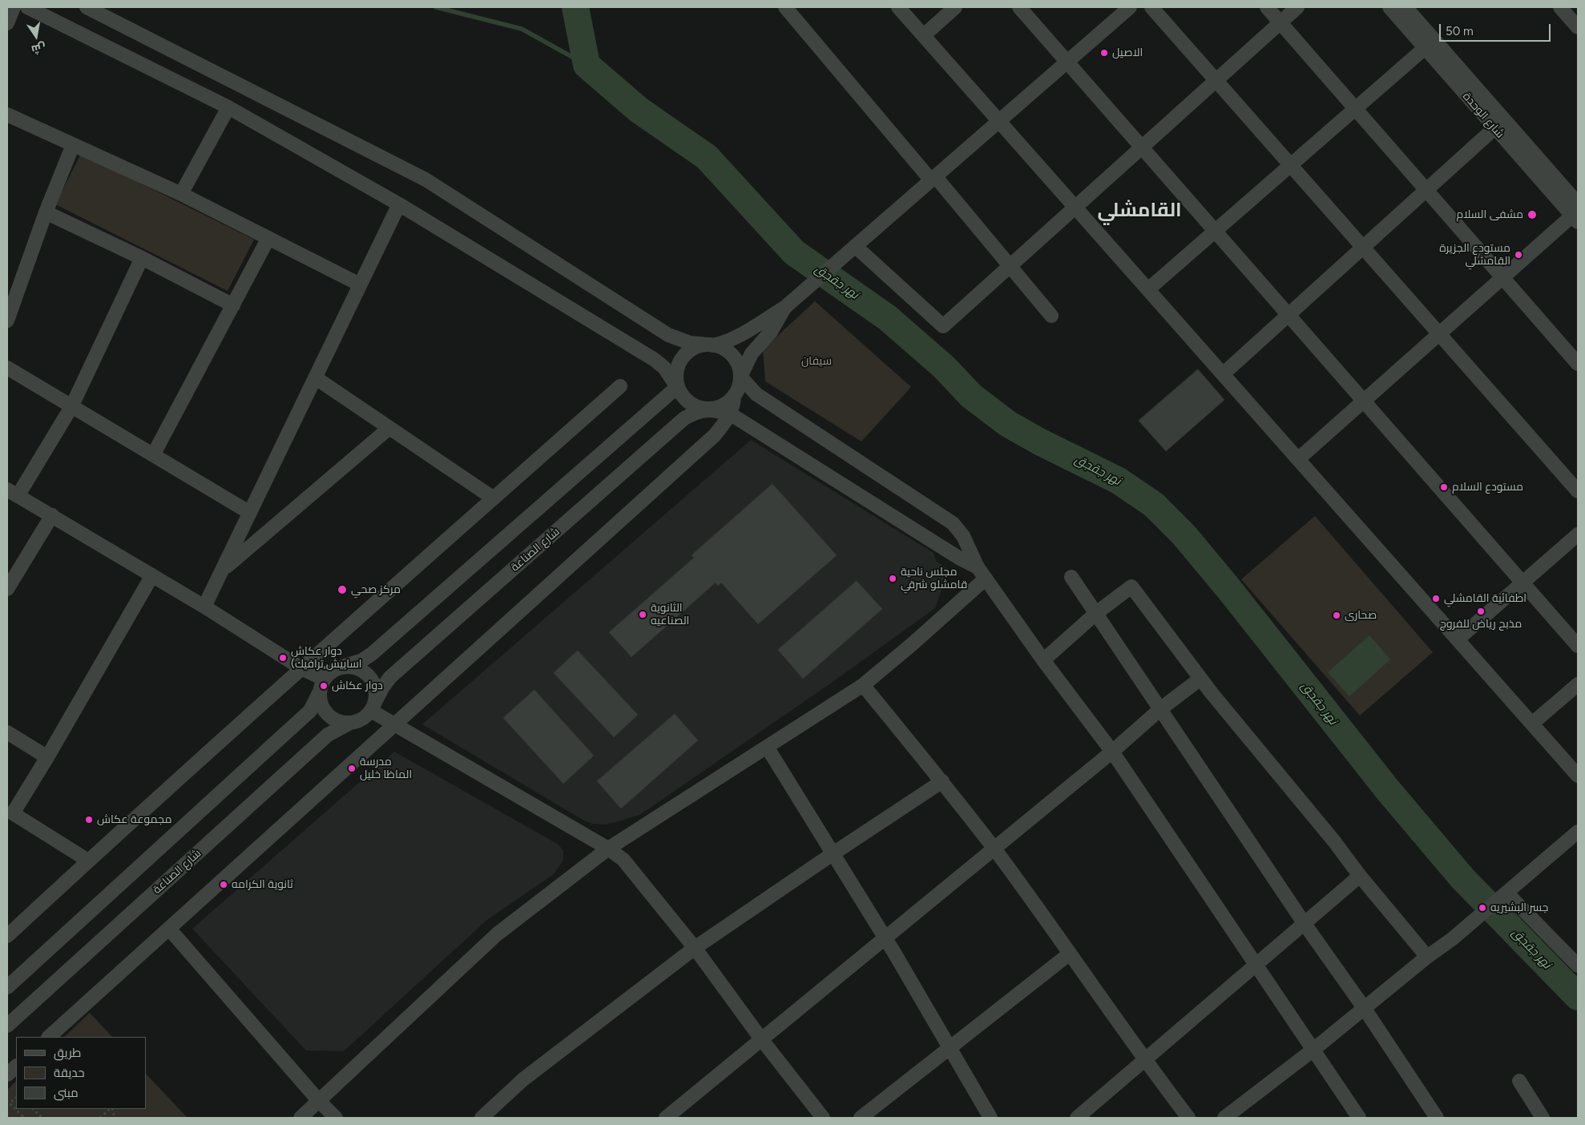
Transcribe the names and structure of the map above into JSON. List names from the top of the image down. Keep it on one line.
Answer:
{"streets":{"street":["شارع الوحدة","شارع الصناعة"]},"districts":["القامشلي"],"water":["نهر جقجق"],"parks":["سيفان"],"places":["الاصيل","مشفى السلام","مستودع الجزيرة القامشلي","مستودع السلام","مجلس ناحية قامشلو شرقي","مركز صحي","اطفائية القامشلي","مذبح رياض للفروج","الثانوية الصناعيه","صحارى","دوار عكاش (اساييش٫ترافيك","دوار عكاش","مدرسة الماظا خليل","مجموعة عكاش","ثانوية الكرامه","جسر البشيريه"],"legend":["طريق","حديقة","مبنى"],"scale_bar":"50 m","north":"bottom"}
